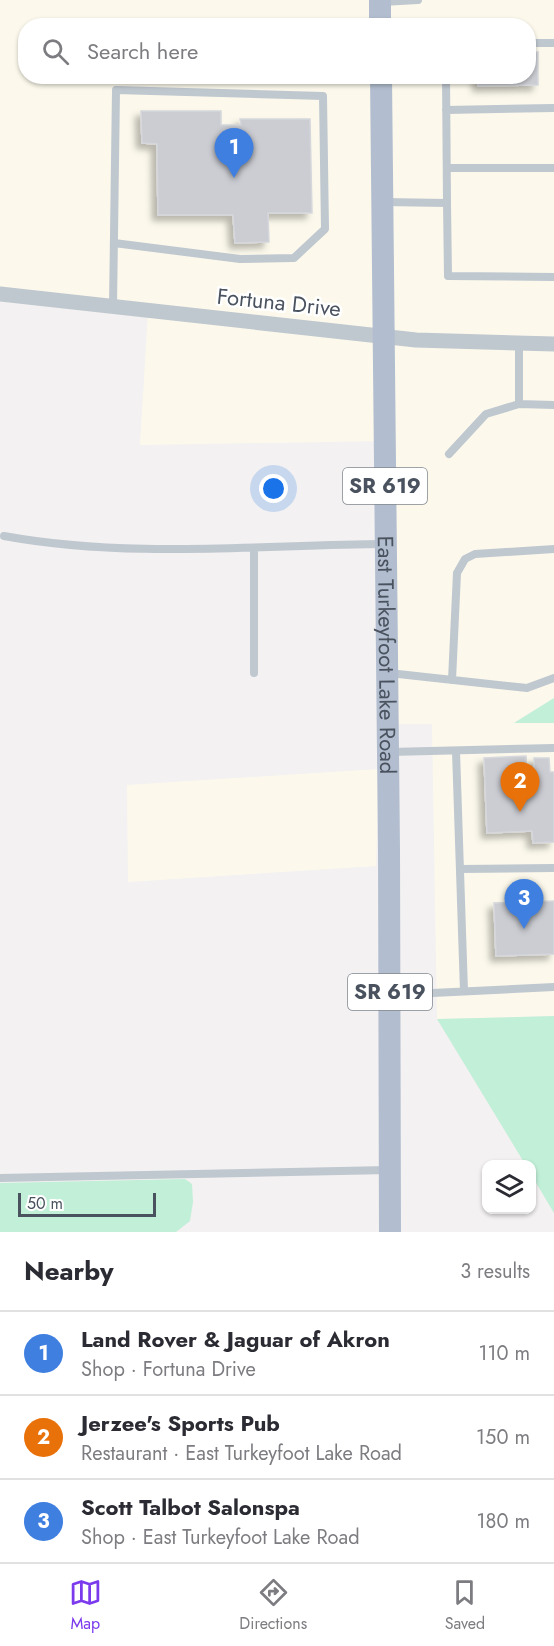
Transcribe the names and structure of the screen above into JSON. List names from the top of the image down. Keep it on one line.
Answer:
{"streets":{"main road":["SR 619","East Turkeyfoot Lake Road"],"street":["Fortuna Drive"]},"crossings":[["Fortuna Drive","East Turkeyfoot Lake Road"]],"scale_bar":"50 m","page":{"search":"Search here","pins":["1","2","3"],"scale":"50 m","heading":["Nearby","3 results"],"list":[{"mark":"1","name":"Land Rover & Jaguar of Akron","note":"Shop · Fortuna Drive","value":"110 m"},{"mark":"2","name":"Jerzee's Sports Pub","note":"Restaurant · East Turkeyfoot Lake Road","value":"150 m"},{"mark":"3","name":"Scott Talbot Salonspa","note":"Shop · East Turkeyfoot Lake Road","value":"180 m"}],"nav":["Map","Directions","Saved"]}}
